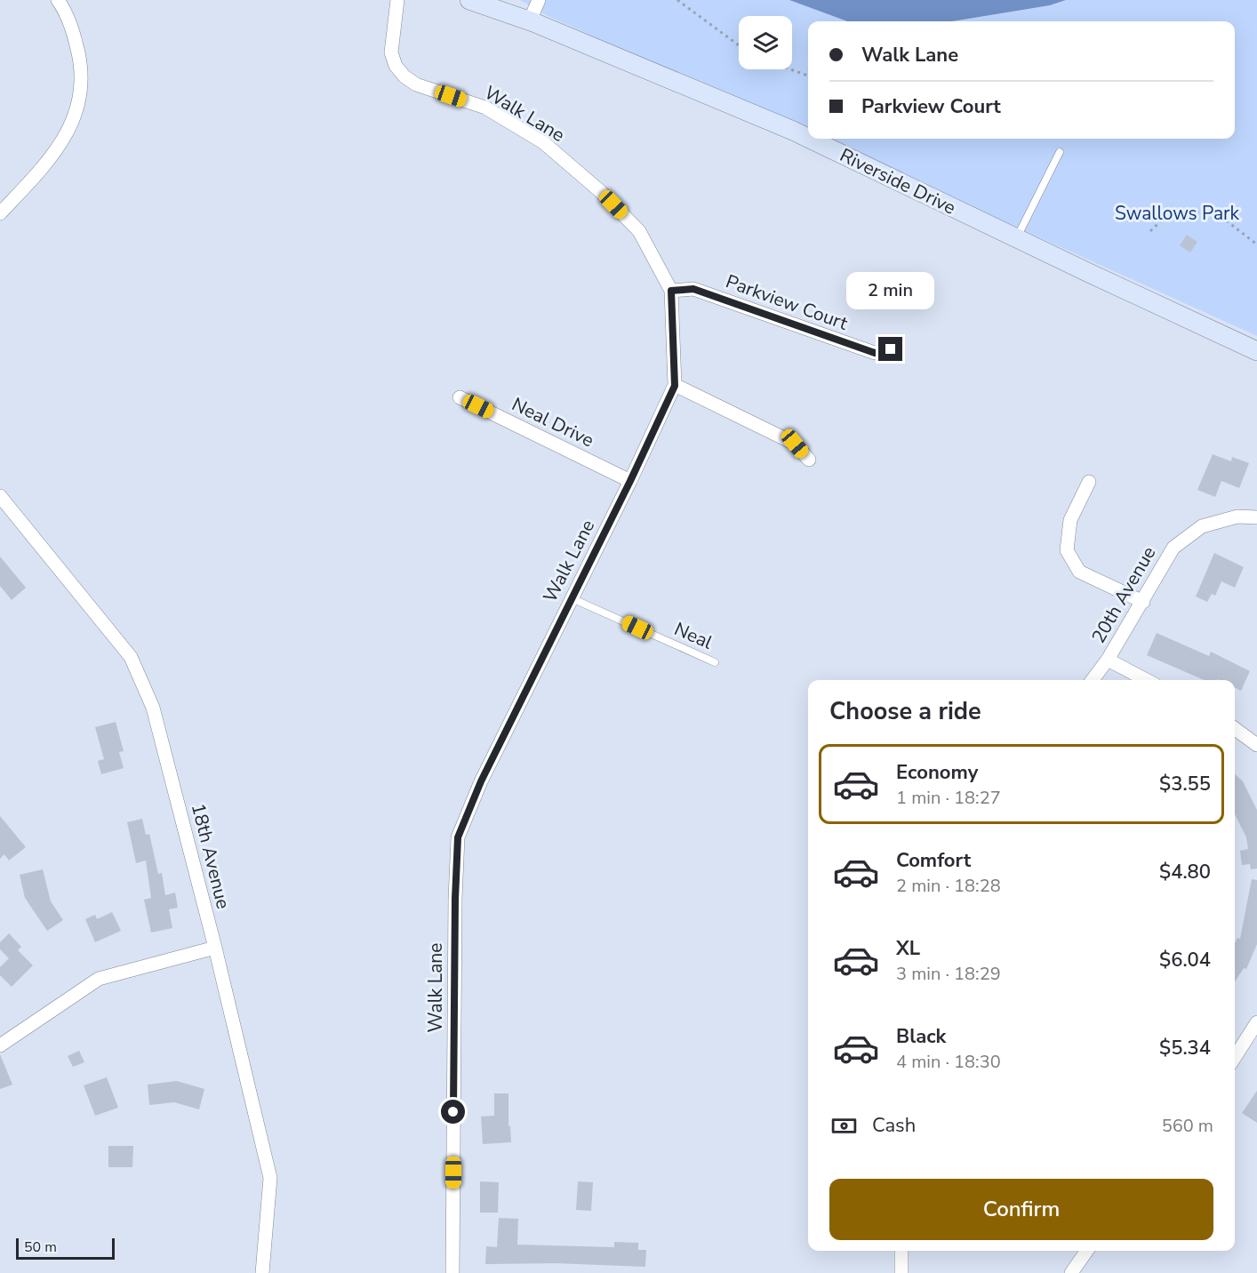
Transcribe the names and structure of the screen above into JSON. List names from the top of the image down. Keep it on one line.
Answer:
{"streets":{"main road":["Riverside Drive"],"street":["Walk Lane","Parkview Court","Neal Drive","20th Avenue","18th Avenue"],"lane":["Neal"]},"crossings":[["Walk Lane","Parkview Court"],["Walk Lane","Neal Drive"],["Walk Lane","Neal"]],"parks":["Swallows Park"],"scale_bar":"50 m","page":{"banner":["Walk Lane","Parkview Court"],"bubble":"2 min","heading":"Choose a ride","list":[{"name":"Economy","note":"1 min · 18:27","value":"$3.55"},{"name":"Comfort","note":"2 min · 18:28","value":"$4.80"},{"name":"XL","note":"3 min · 18:29","value":"$6.04"},{"name":"Black","note":"4 min · 18:30","value":"$5.34"}],"pay":["Cash","560 m"],"buttons":"Confirm","scale":"50 m"}}
